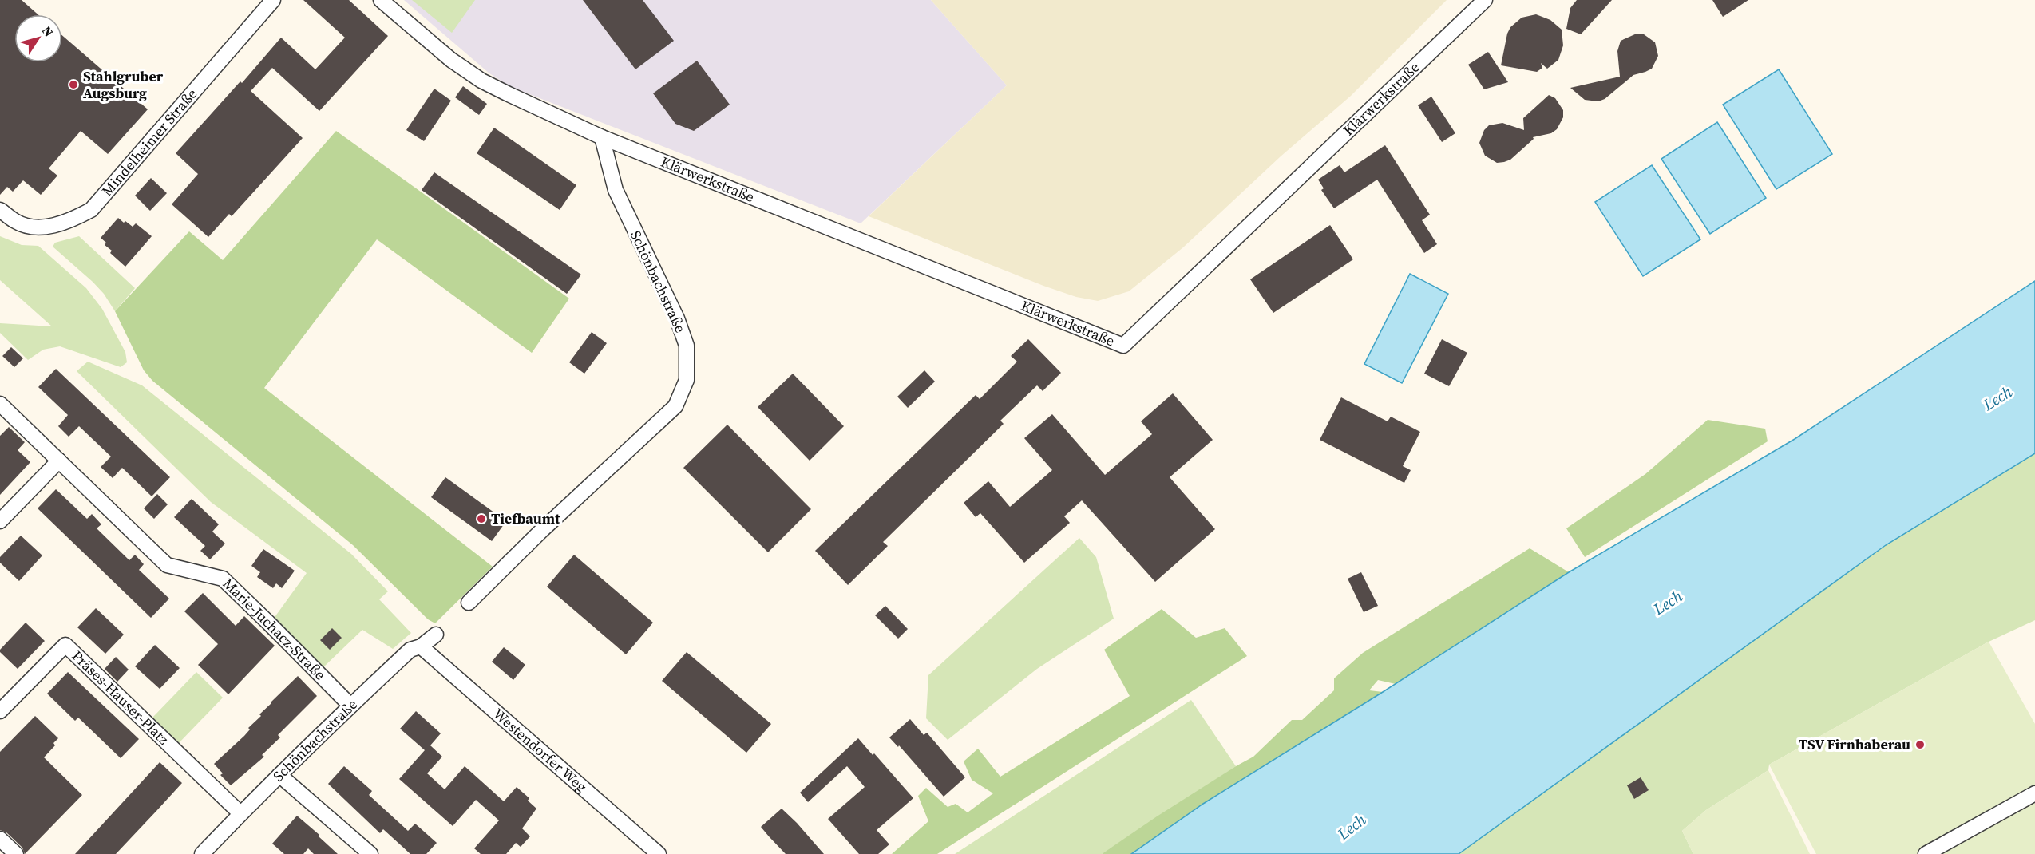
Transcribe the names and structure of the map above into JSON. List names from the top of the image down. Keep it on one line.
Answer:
{"streets":{"street":["Klärwerkstraße","Mindelheimer Straße","Schönbachstraße","Marie-Juchacz-Straße","Präses-Hauser-Platz","Westendorfer Weg"]},"crossings":[["Klärwerkstraße","Schönbachstraße"],["Schönbachstraße","Marie-Juchacz-Straße"],["Schönbachstraße","Präses-Hauser-Platz"],["Schönbachstraße","Westendorfer Weg"]],"water":["Lech"],"places":["Stahlgruber Augsburg","Tiefbaumt","TSV Firnhaberau"],"north":"top right"}
